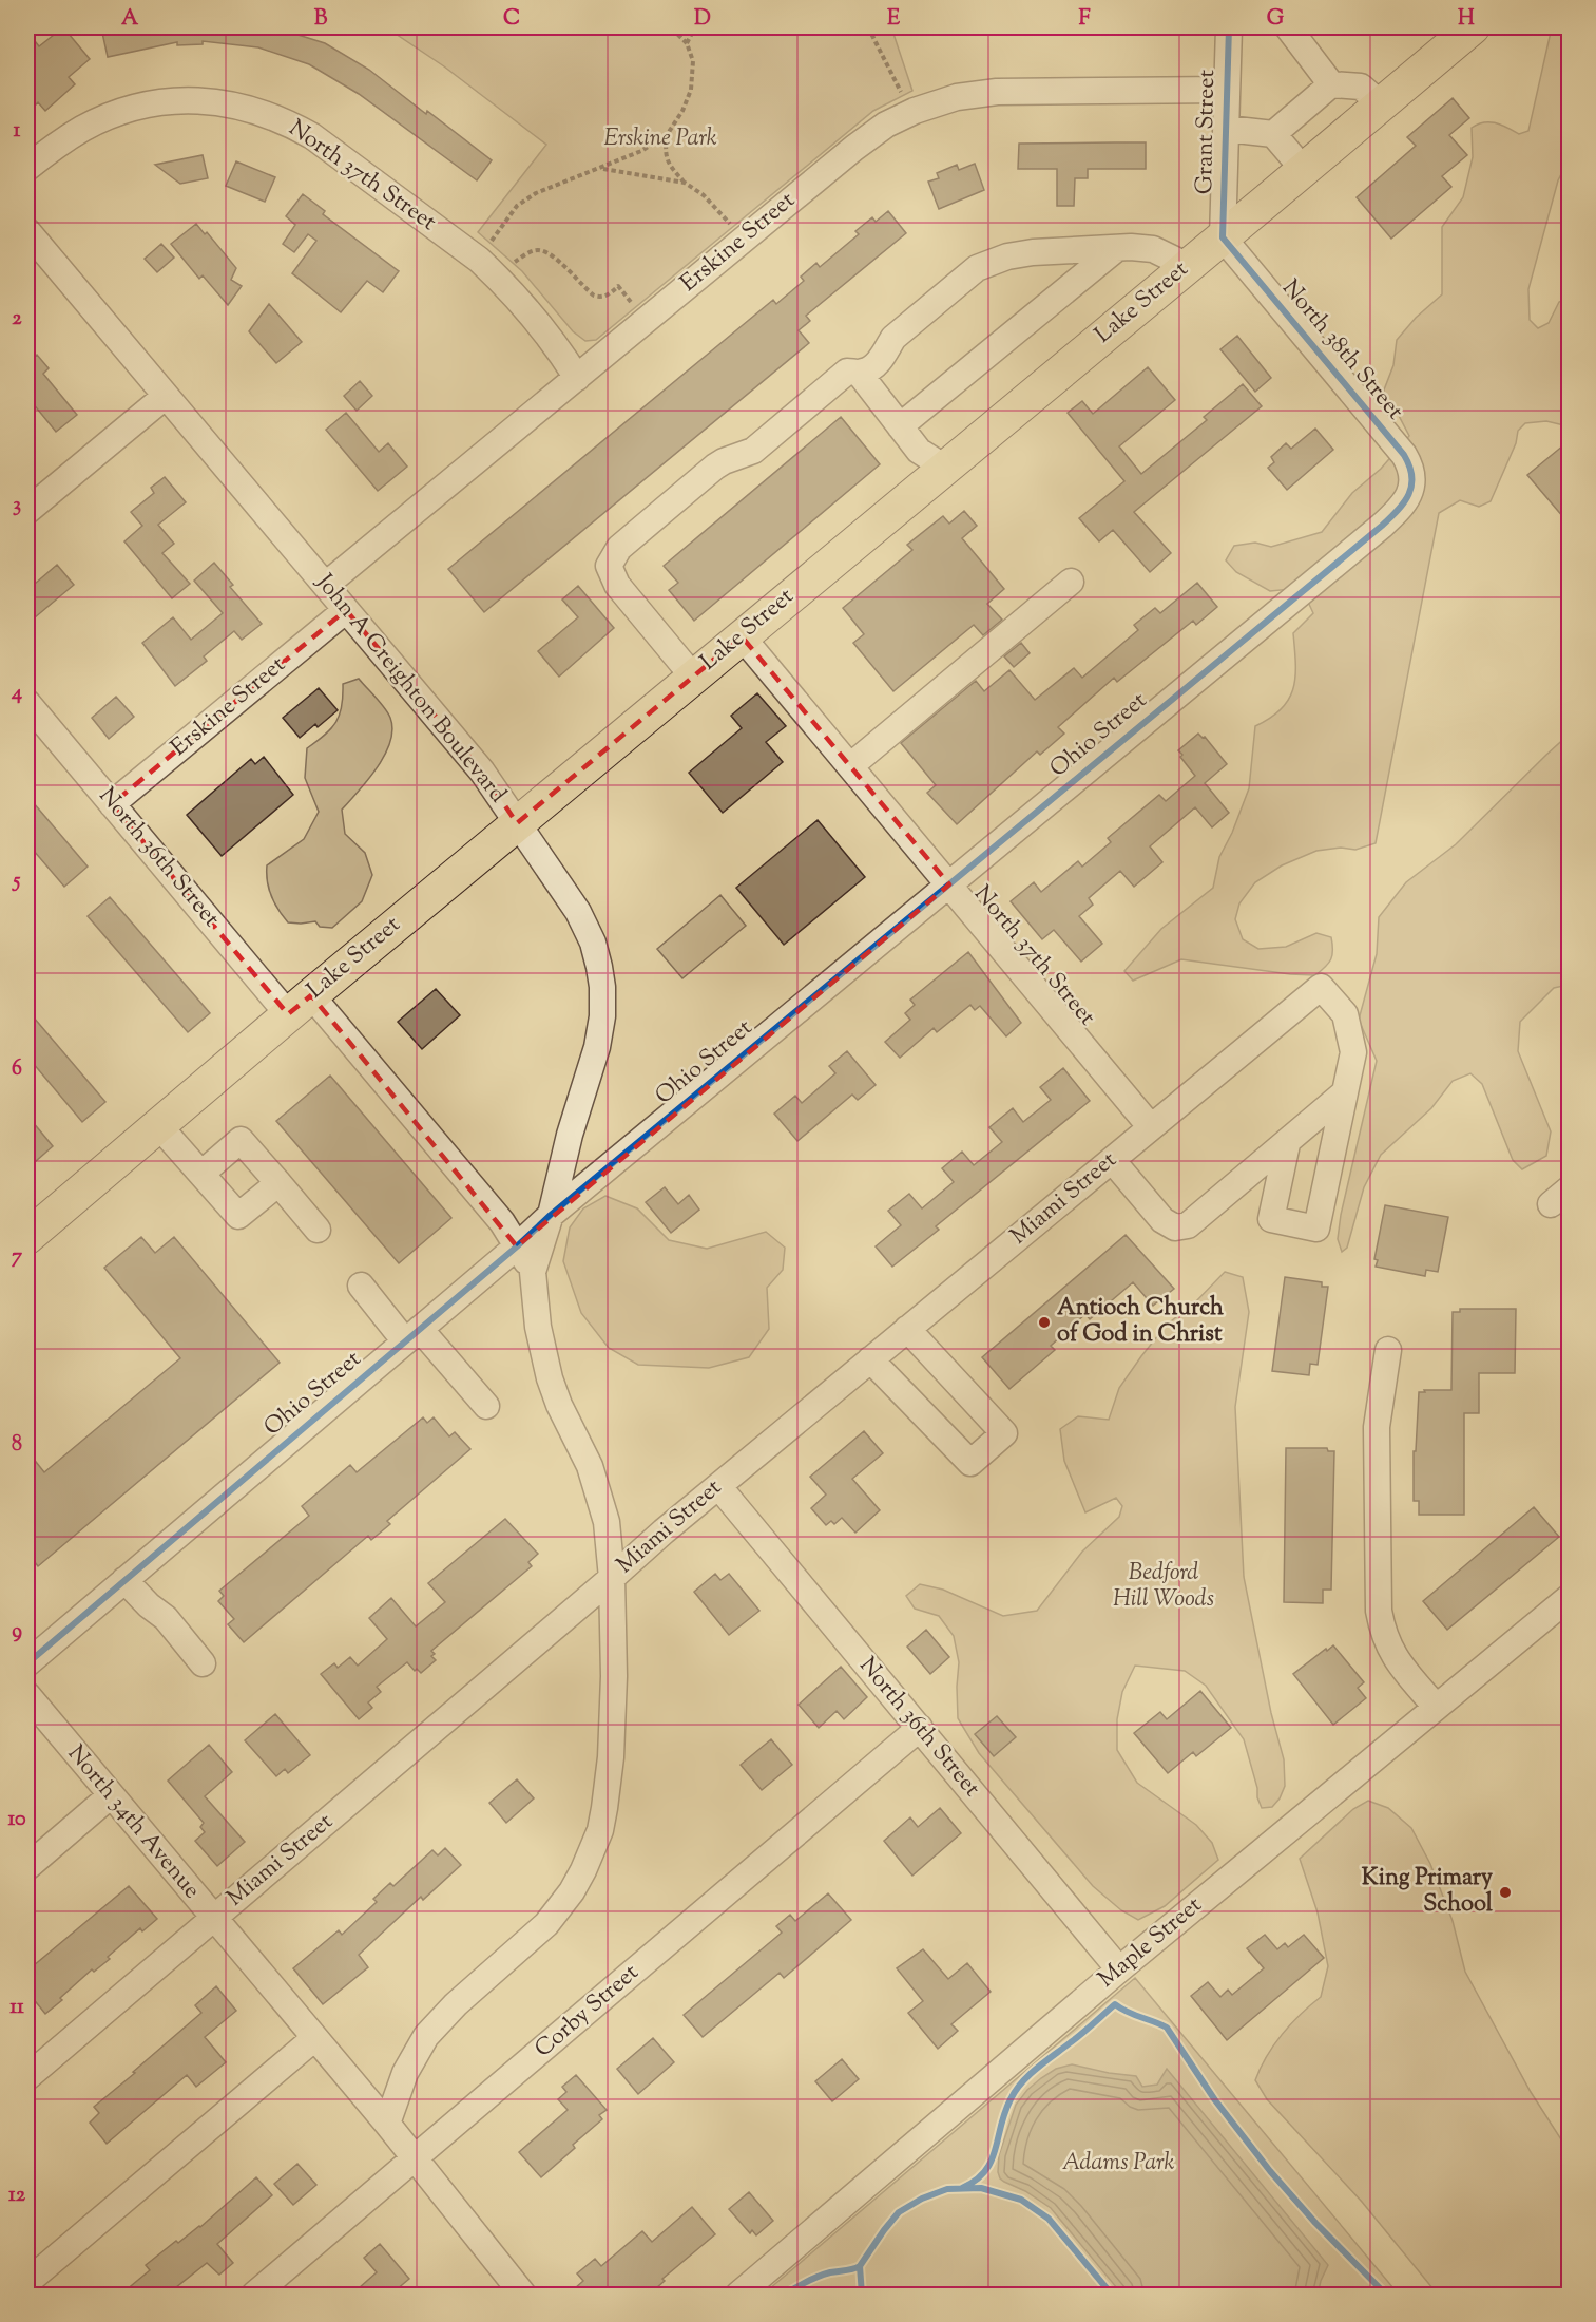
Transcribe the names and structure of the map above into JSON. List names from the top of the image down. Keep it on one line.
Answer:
{"streets":{"main road":["Lake Street"],"street":["Grant Street","North 37th Street","Erskine Street","North 38th Street","John A Creighton Boulevard","Ohio Street","North 36th Street","Miami Street","North 34th Avenue","Maple Street","Corby Street"]},"crossings":[["Grant Street","Erskine Street"],["Grant Street","Lake Street"],["Grant Street","North 38th Street"],["North 37th Street","Erskine Street"],["North 37th Street","Lake Street"],["North 37th Street","Ohio Street"],["North 37th Street","Miami Street"],["Erskine Street","John A Creighton Boulevard"],["Erskine Street","North 36th Street"],["Lake Street","North 38th Street"],["Lake Street","John A Creighton Boulevard"],["Lake Street","North 36th Street"],["North 38th Street","Ohio Street"],["John A Creighton Boulevard","Ohio Street"],["John A Creighton Boulevard","North 36th Street"],["John A Creighton Boulevard","Miami Street"],["John A Creighton Boulevard","North 34th Avenue"],["Ohio Street","North 36th Street"],["North 36th Street","Miami Street"],["North 36th Street","Maple Street"],["North 36th Street","Corby Street"],["Miami Street","North 34th Avenue"]],"parks":["Erskine Park","Bedford Hill Woods","Adams Park"],"places":["Antioch Church of God in Christ","King Primary School"],"grid":{"columns":["A","B","C","D","E","F","G","H"],"rows":["1","2","3","4","5","6","7","8","9","10","11","12"]}}
